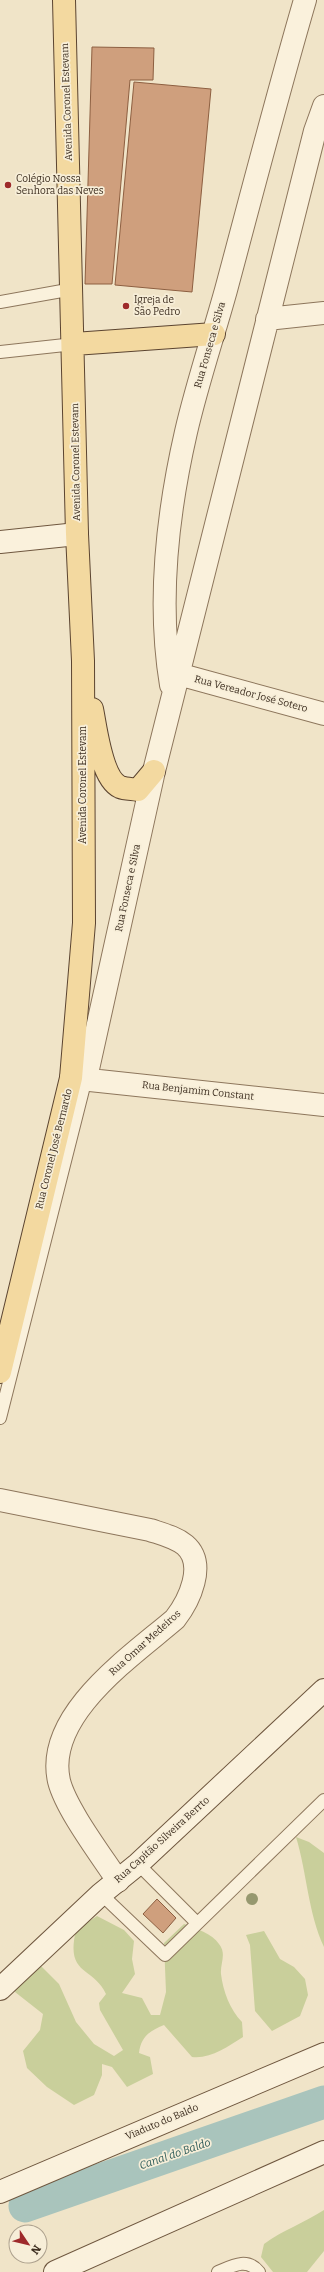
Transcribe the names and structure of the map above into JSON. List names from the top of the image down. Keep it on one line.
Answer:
{"streets":{"main road":["Avenida Coronel Estevam","Rua Coronel José Bernardo"],"street":["Rua Fonseca e Silva","Rua Vereador José Sotero","Rua Benjamim Constant","Rua Omar Medeiros","Rua Capitão Silveira Berrto","Viaduto do Baldo"]},"crossings":[["Avenida Coronel Estevam","Rua Coronel José Bernardo"],["Rua Fonseca e Silva","Rua Vereador José Sotero"],["Rua Fonseca e Silva","Rua Benjamim Constant"],["Rua Fonseca e Silva","Rua Coronel José Bernardo"],["Rua Benjamim Constant","Rua Coronel José Bernardo"],["Rua Omar Medeiros","Rua Capitão Silveira Berrto"]],"water":["Canal do Baldo"],"places":["Colégio Nossa Senhora das Neves","Igreja de São Pedro"],"north":"bottom right"}
